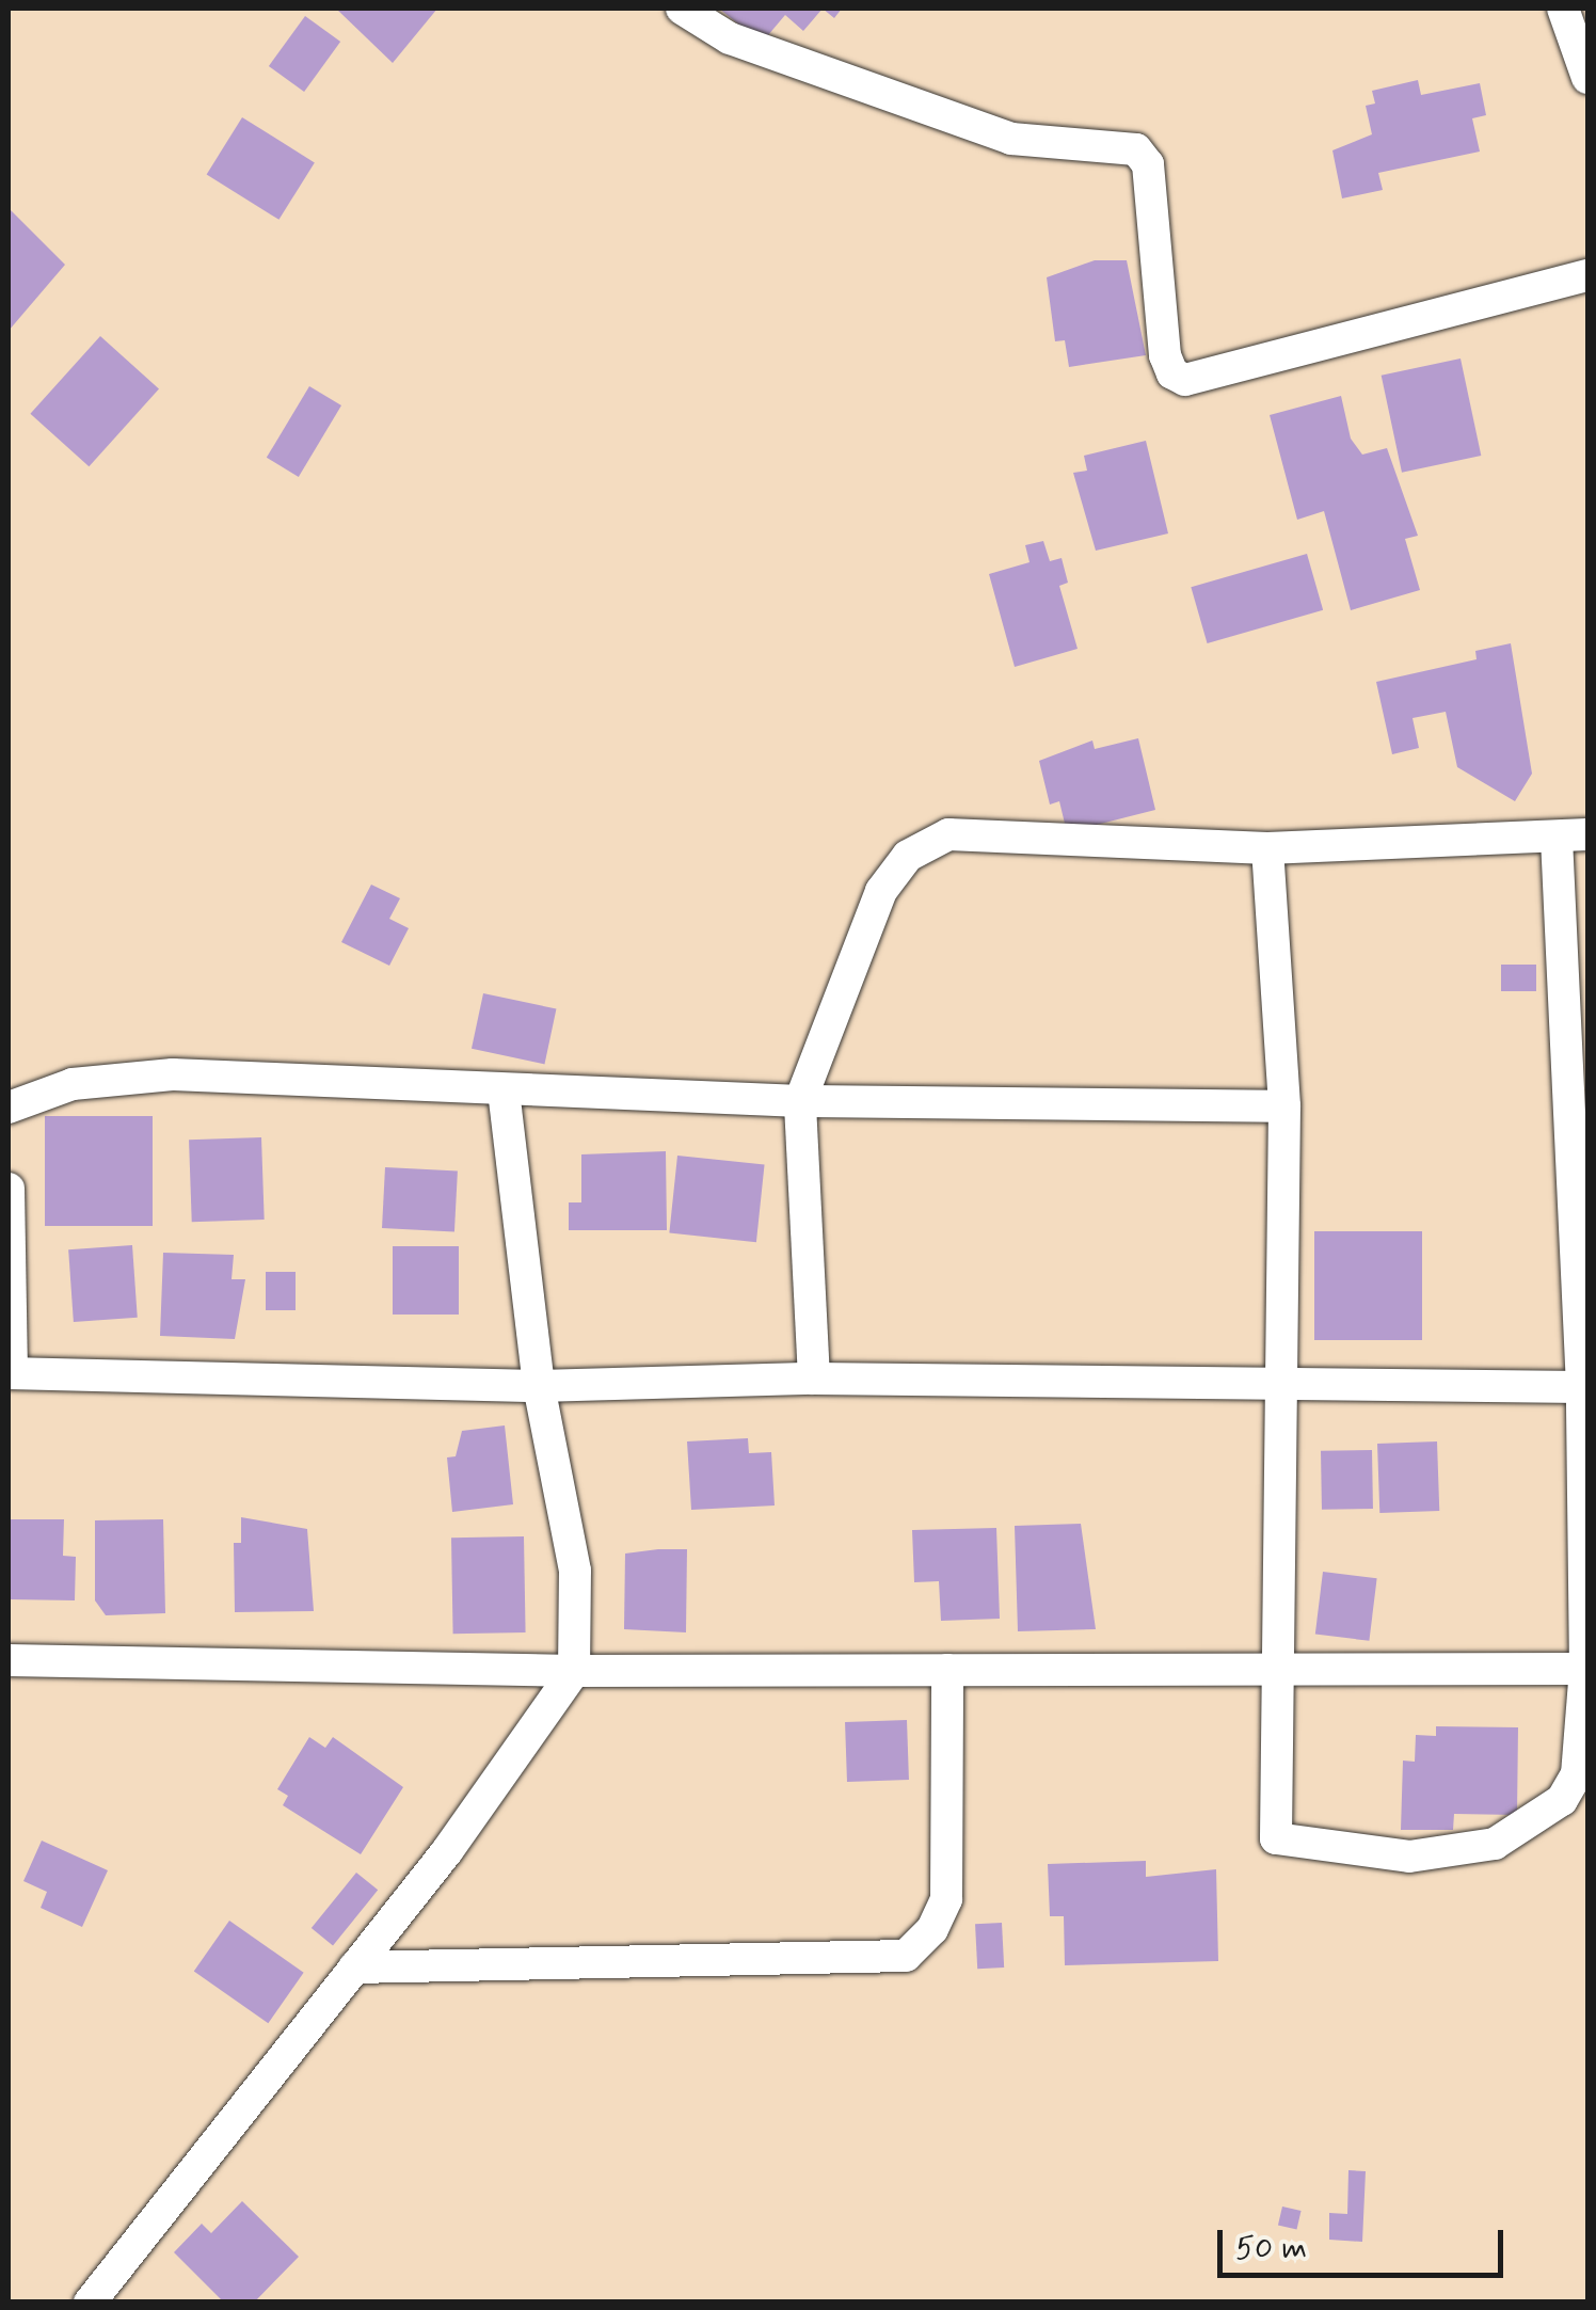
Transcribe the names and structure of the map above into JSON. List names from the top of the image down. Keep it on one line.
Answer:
{"scale_bar":"50 m"}
